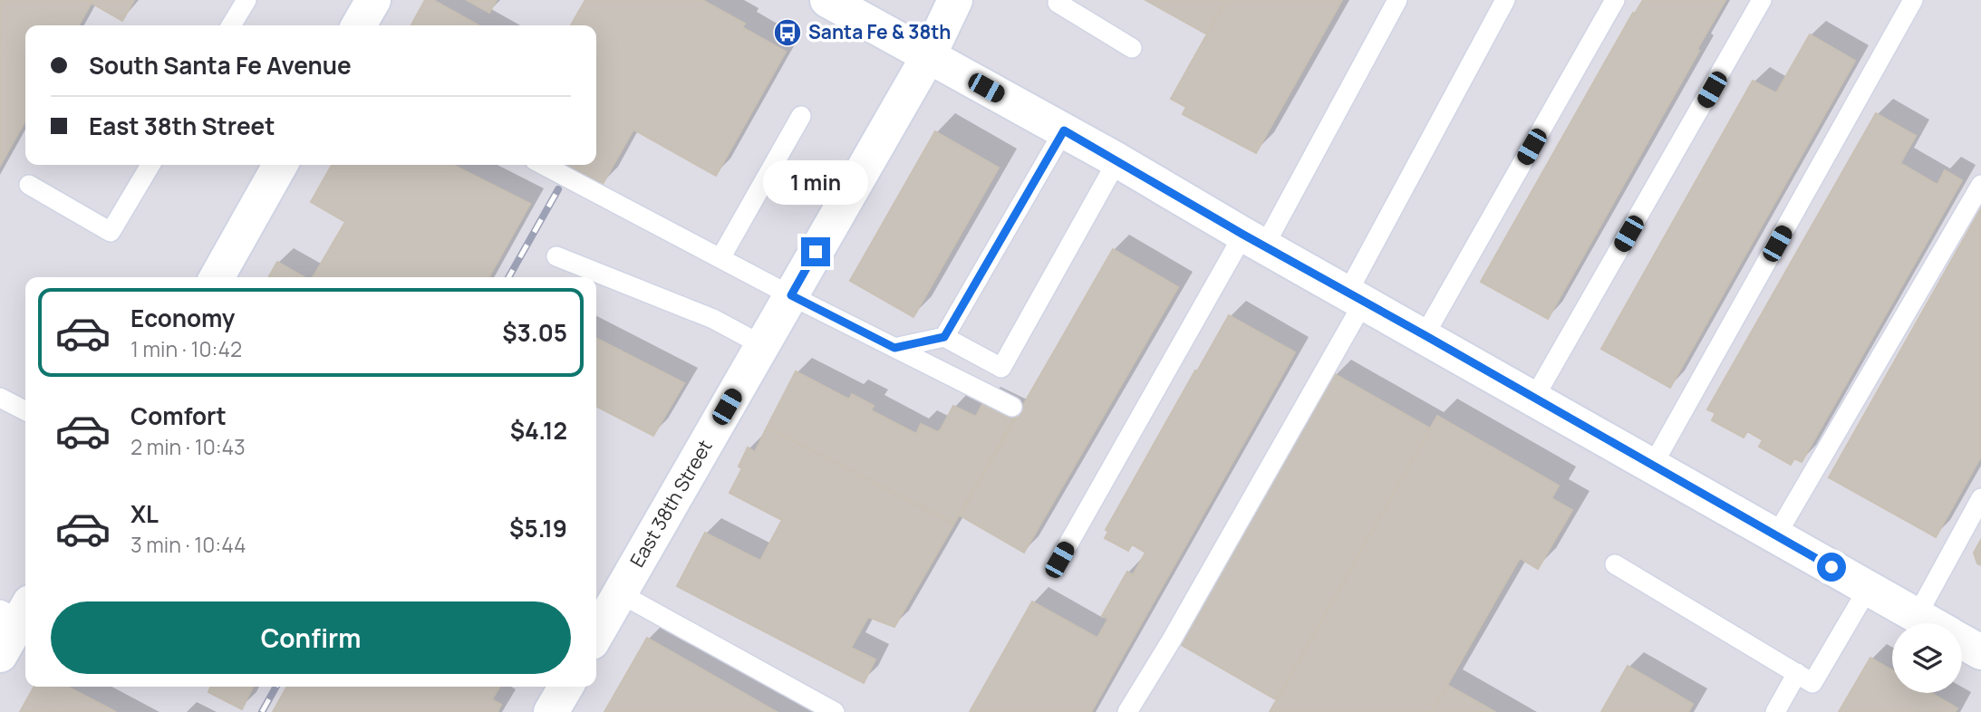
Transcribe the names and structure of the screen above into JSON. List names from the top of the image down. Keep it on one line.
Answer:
{"streets":{"main road":["East 38th Street"]},"places":{"bus stop":["Santa Fe & 38th"]},"page":{"banner":["South Santa Fe Avenue","East 38th Street"],"bubble":"1 min","list":[{"name":"Economy","note":"1 min · 10:42","value":"$3.05"},{"name":"Comfort","note":"2 min · 10:43","value":"$4.12"},{"name":"XL","note":"3 min · 10:44","value":"$5.19"}],"buttons":"Confirm"}}
